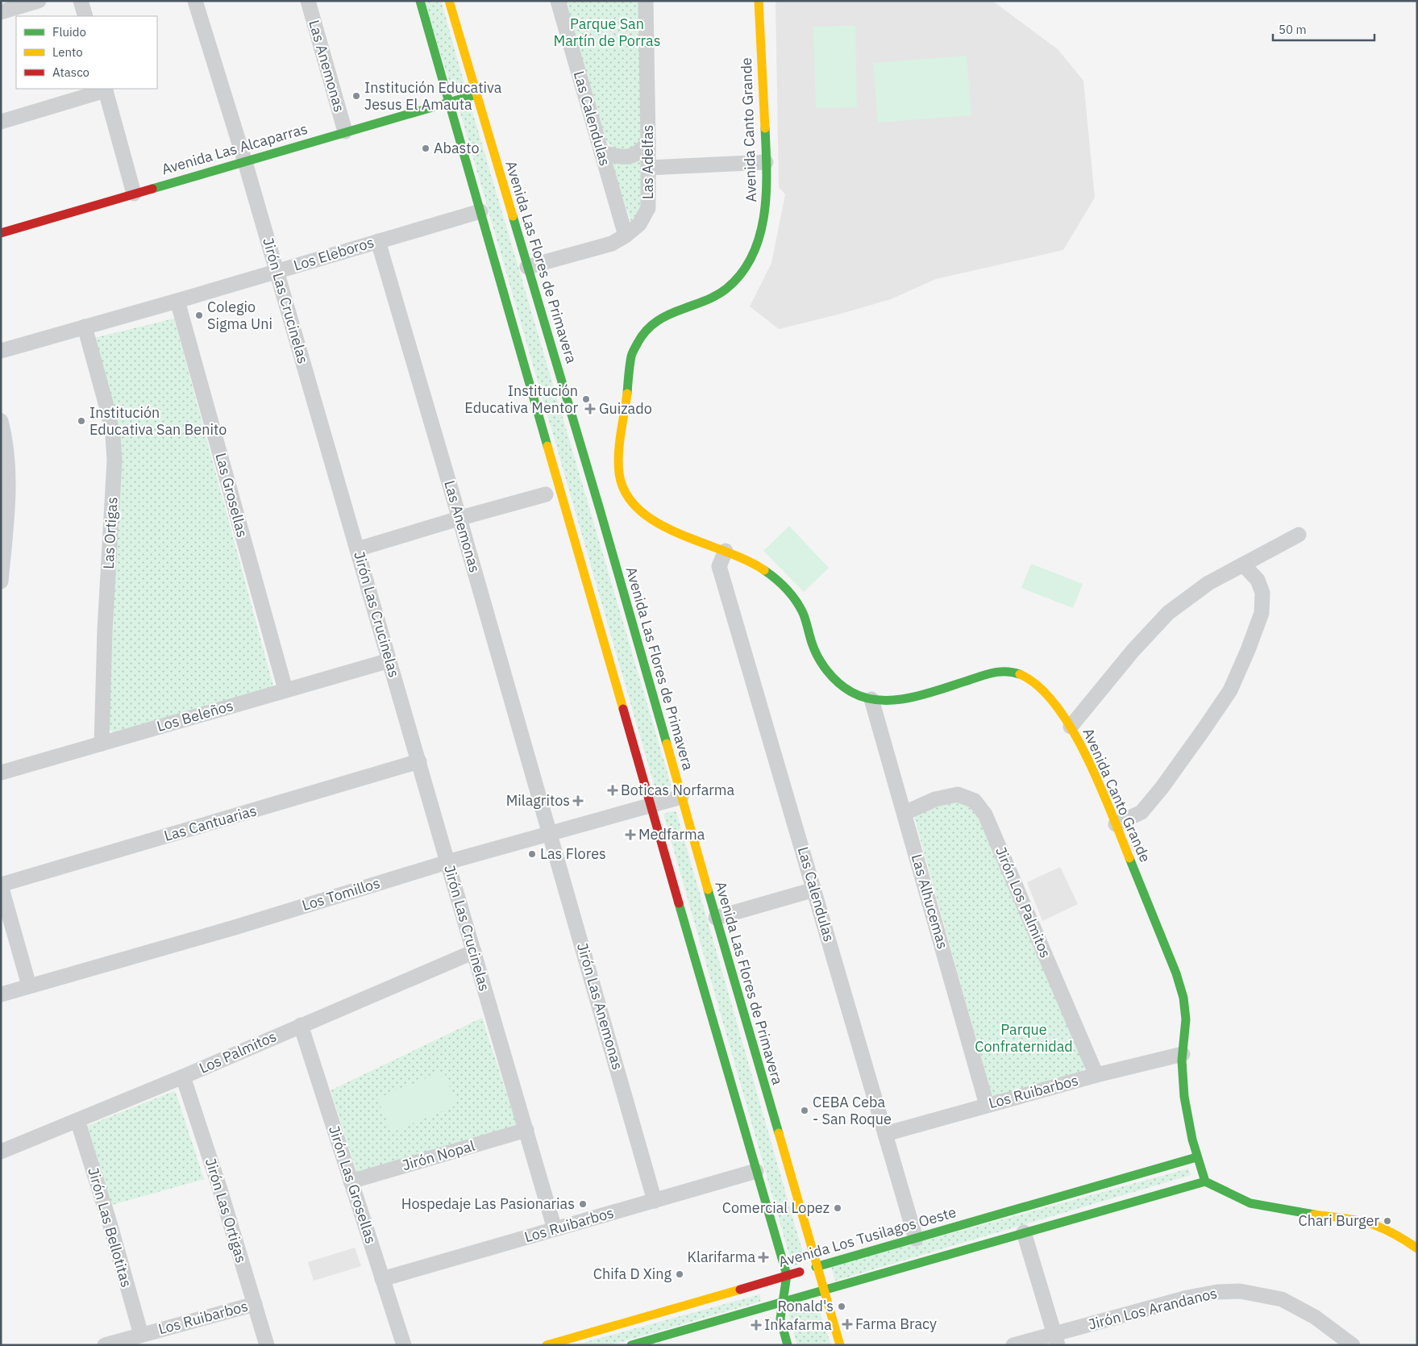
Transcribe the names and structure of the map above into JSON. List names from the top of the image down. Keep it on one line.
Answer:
{"streets":{"main road":["Avenida Canto Grande","Avenida Las Alcaparras","Avenida Las Flores de Primavera","Avenida Los Tusilagos Oeste"],"street":["Las Anemonas","Las Calendulas","Las Adelfas","Los Eleboros","Jirón Las Crucinelas","Las Grosellas","Las Ortigas","Los Beleños","Las Cantuarias","Los Tomillos","Las Alhucemas","Jirón Los Palmitos","Jirón Las Anemonas","Los Palmitos","Los Ruibarbos","Jirón Nopal","Jirón Las Grosellas","Jirón Las Ortigas","Jirón Las Bellotitas","Jirón Los Arandanos"]},"crossings":[["Las Anemonas","Avenida Las Alcaparras"],["Las Anemonas","Los Eleboros"],["Las Anemonas","Jirón Las Anemonas"],["Las Calendulas","Avenida Canto Grande"],["Las Calendulas","Las Adelfas"],["Las Calendulas","Los Ruibarbos"],["Las Calendulas","Avenida Los Tusilagos Oeste"],["Avenida Canto Grande","Las Alhucemas"],["Avenida Canto Grande","Los Ruibarbos"],["Avenida Canto Grande","Avenida Los Tusilagos Oeste"],["Avenida Las Alcaparras","Avenida Las Flores de Primavera"],["Avenida Las Alcaparras","Jirón Las Crucinelas"],["Las Adelfas","Avenida Las Flores de Primavera"],["Los Eleboros","Jirón Las Crucinelas"],["Los Eleboros","Las Grosellas"],["Los Eleboros","Las Ortigas"],["Avenida Las Flores de Primavera","Los Tomillos"],["Avenida Las Flores de Primavera","Avenida Los Tusilagos Oeste"],["Jirón Las Crucinelas","Los Beleños"],["Jirón Las Crucinelas","Las Cantuarias"],["Jirón Las Crucinelas","Los Tomillos"],["Jirón Las Crucinelas","Los Palmitos"],["Jirón Las Crucinelas","Los Ruibarbos"],["Jirón Las Crucinelas","Jirón Nopal"],["Las Grosellas","Los Beleños"],["Las Ortigas","Los Beleños"],["Los Tomillos","Jirón Las Anemonas"],["Las Alhucemas","Jirón Los Palmitos"],["Las Alhucemas","Los Ruibarbos"],["Jirón Los Palmitos","Los Ruibarbos"],["Jirón Las Anemonas","Los Ruibarbos"],["Los Palmitos","Jirón Las Grosellas"],["Los Palmitos","Jirón Las Ortigas"],["Los Palmitos","Jirón Las Bellotitas"],["Los Ruibarbos","Jirón Las Grosellas"],["Los Ruibarbos","Jirón Las Ortigas"],["Los Ruibarbos","Jirón Las Bellotitas"],["Jirón Nopal","Jirón Las Grosellas"]],"parks":["Parque San Martín de Porras","Parque Confraternidad"],"places":{"other":["Institución Educativa Jesus El Amauta","Abasto","Colegio Sigma Uni","Institución Educativa Mentor","Institución Educativa San Benito","Las Flores","CEBA Ceba - San Roque","Hospedaje Las Pasionarias","Comercial Lopez","Chari Burger","Chifa D Xing","Ronald's"],"health":["Guizado","Boticas Norfarma","Milagritos","Medfarma","Klarifarma","Farma Bracy","Inkafarma"]},"legend":["Fluido","Lento","Atasco"],"scale_bar":"50 m"}
